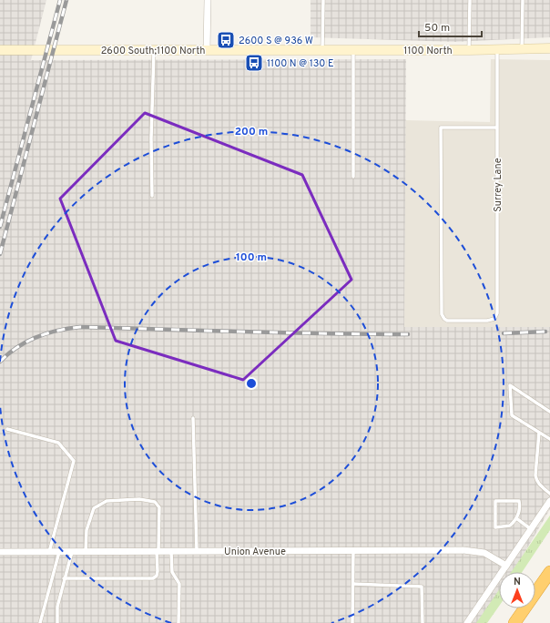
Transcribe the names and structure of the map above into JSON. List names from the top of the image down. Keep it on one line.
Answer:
{"streets":{"main road":["2600 South;1100 North","1100 North"],"street":["Union Avenue"],"lane":["Surrey Lane"]},"crossings":[["2600 South;1100 North","1100 North"],["1100 North","Surrey Lane"]],"places":{"bus stop":["2600 S @ 936 W","1100 N @ 130 E"]},"scale_bar":"50 m","north":"top","rings":["200 m","100 m"]}
